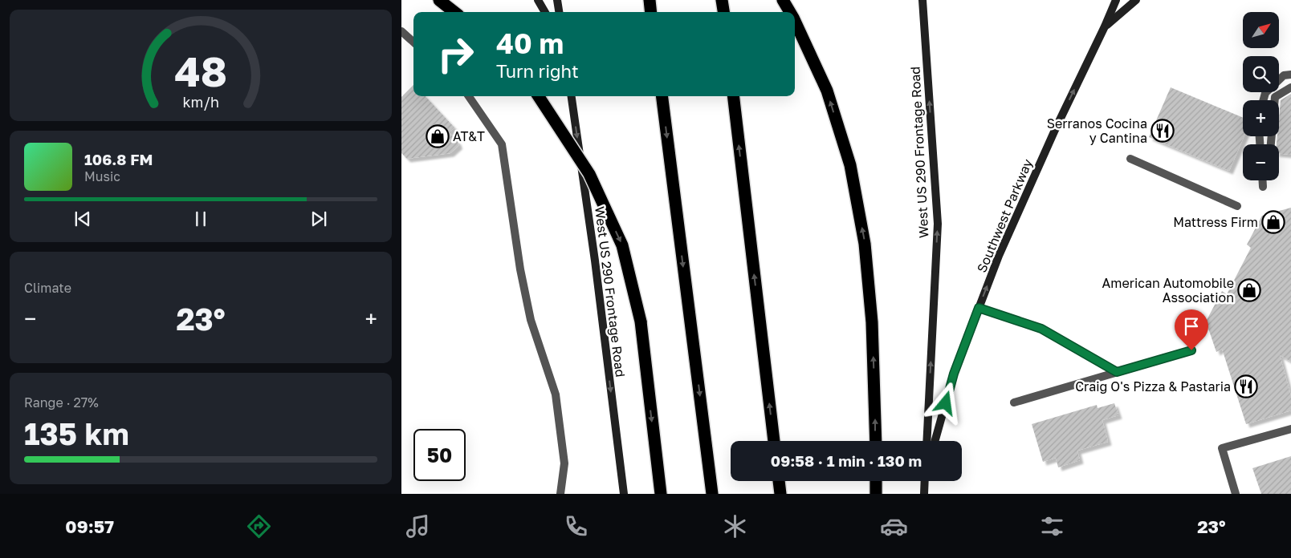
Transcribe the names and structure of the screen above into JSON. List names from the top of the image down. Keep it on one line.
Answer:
{"streets":{"main road":["West US 290 Frontage Road","Southwest Parkway"]},"one_way":["Southwest Parkway"],"places":{"restaurant":["Serranos Cocina y Cantina","Craig O's Pizza & Pastaria"],"shop":["AT&T","Mattress Firm","American Automobile Association"]},"north":"top right","page":{"map_buttons":["+","−"],"turn":["40 m","Turn right"],"song":["106.8 FM","Music"],"tile":["Climate",["Range · 27%","135 km"]],"heat":["−","23°","+"],"limit":"50","trip":"09:58 · 1 min · 130 m","tabs":["09:57","23°"],"gauge":["48","km/h"]}}
